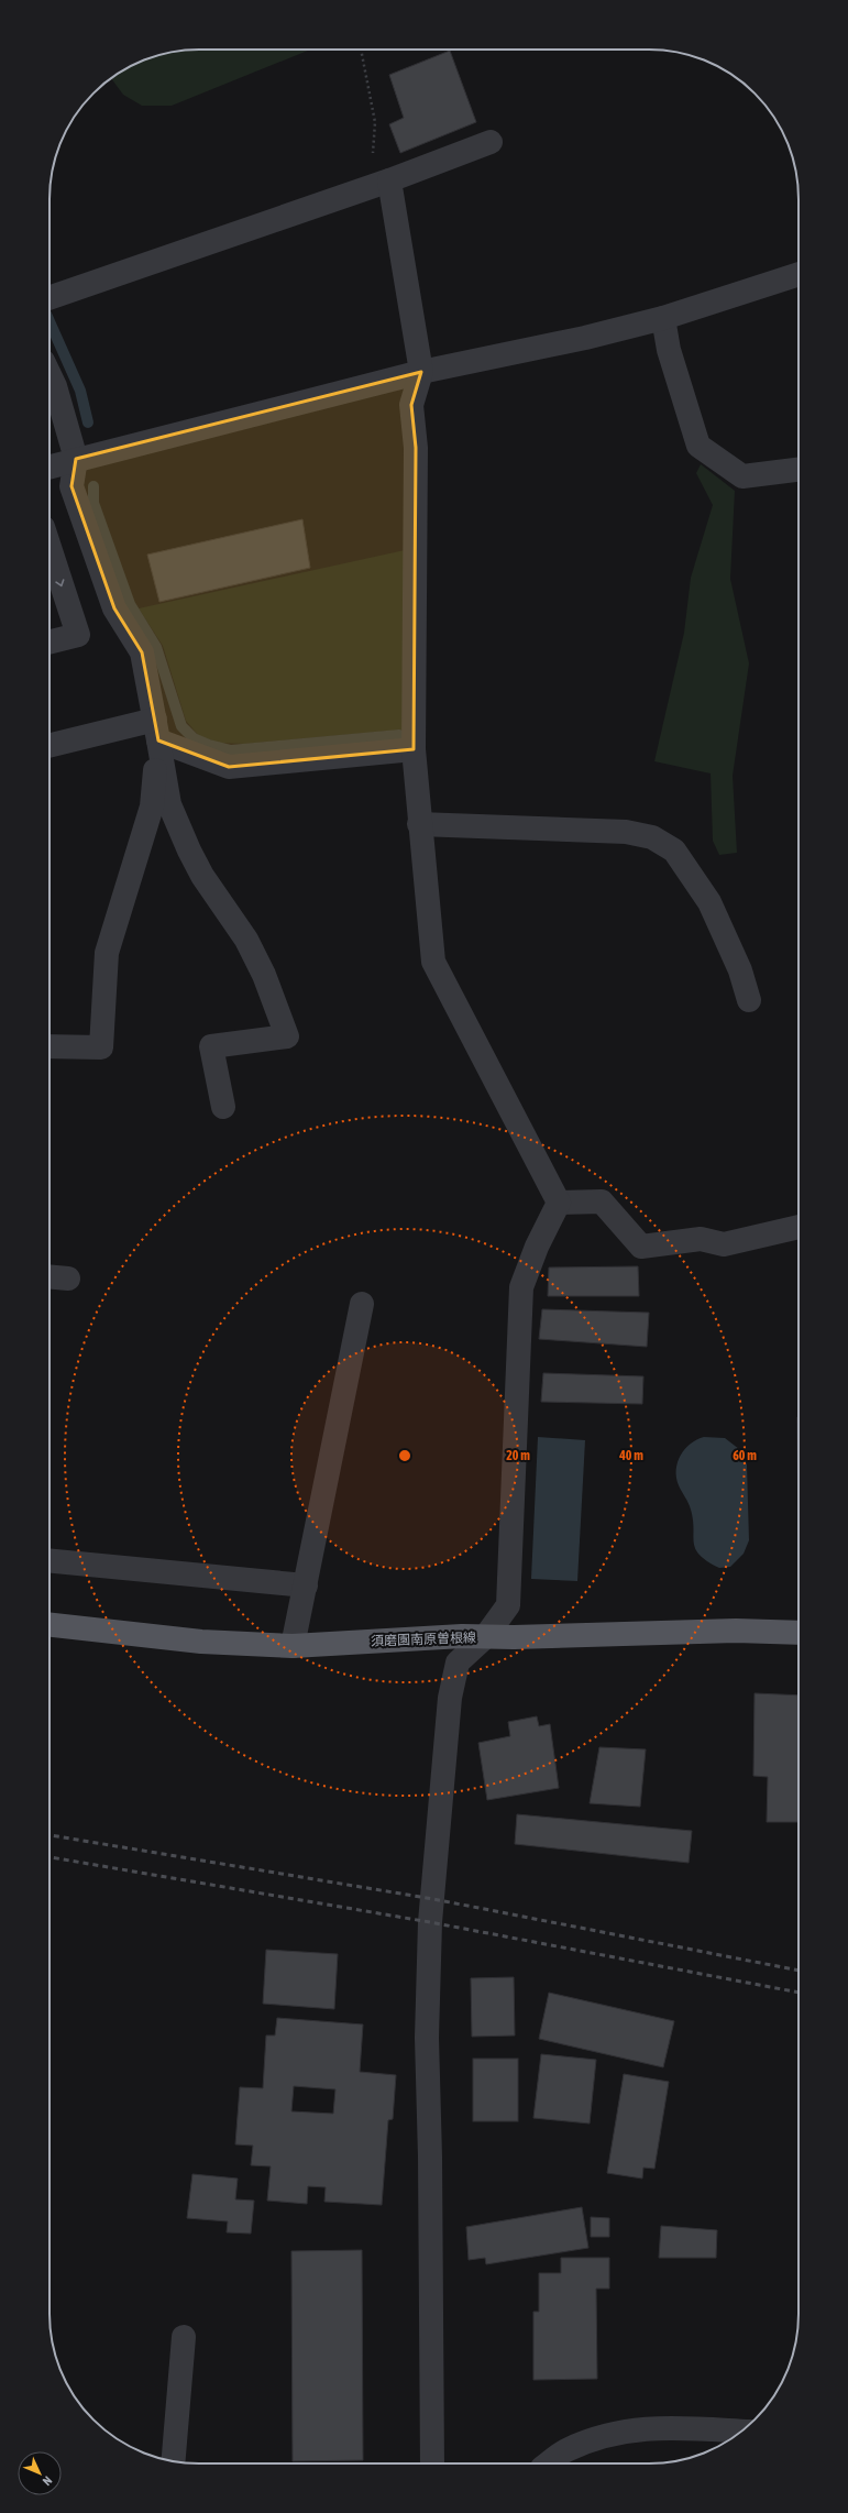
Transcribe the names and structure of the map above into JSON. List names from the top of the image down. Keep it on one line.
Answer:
{"streets":{"main road":["須磨園南原曽根線"]},"north":"bottom right","rings":["20 m","40 m","60 m"]}
